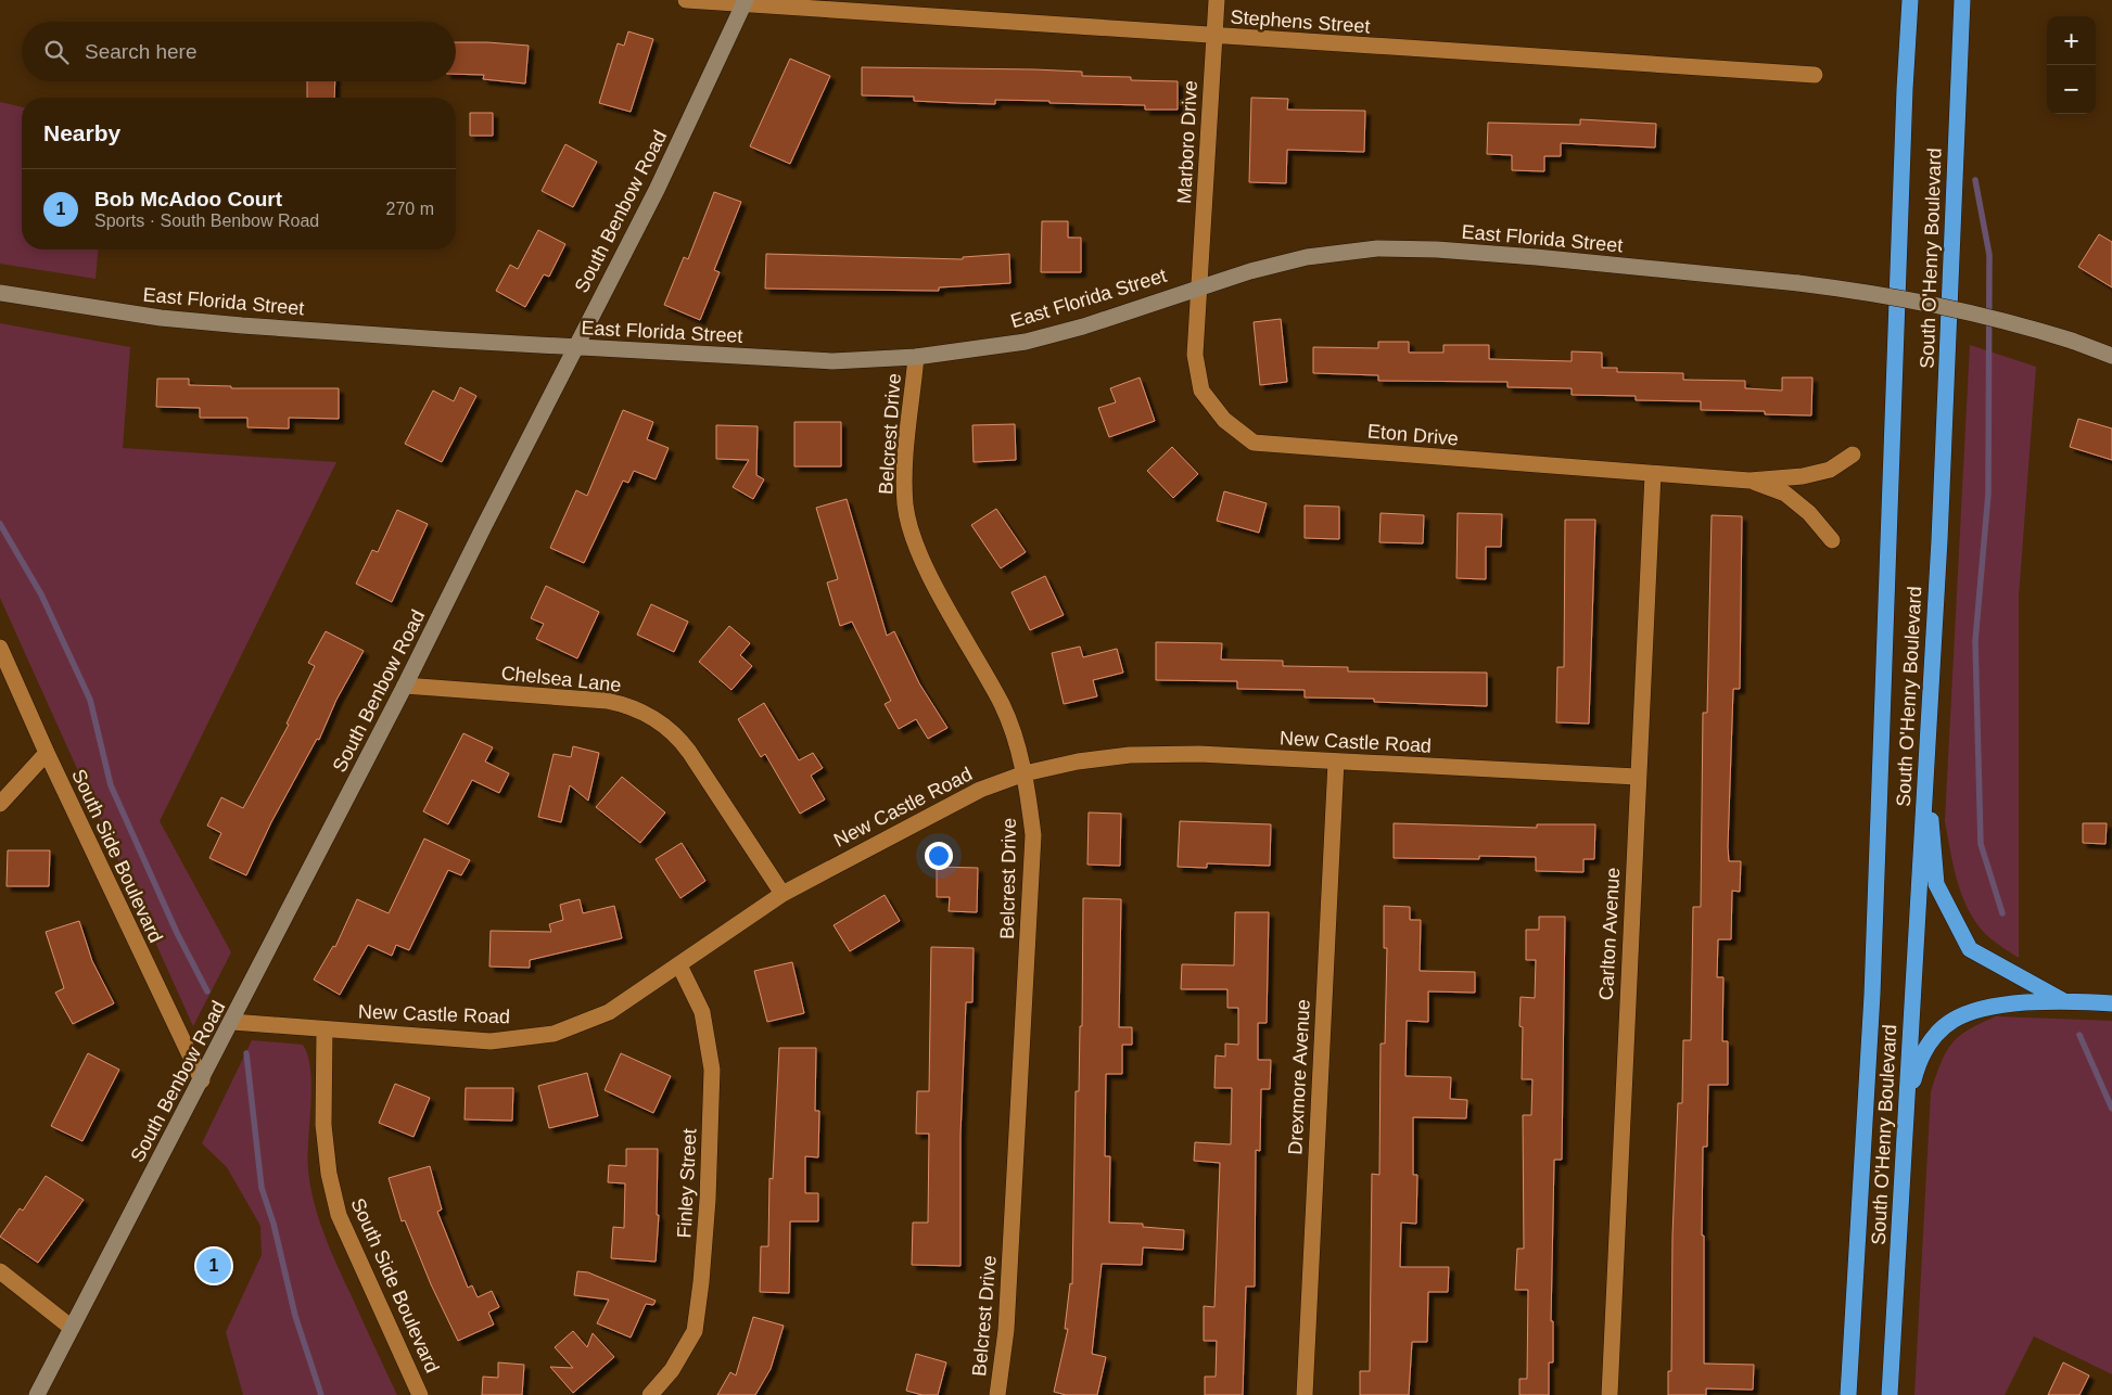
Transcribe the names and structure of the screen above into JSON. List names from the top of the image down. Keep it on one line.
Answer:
{"streets":{"highway":["South O'Henry Boulevard"],"main road":["South Benbow Road","East Florida Street"],"street":["Stephens Street","Marboro Drive","Belcrest Drive","Eton Drive","Chelsea Lane","New Castle Road","South Side Boulevard","Carlton Avenue","Drexmore Avenue","Finley Street"]},"crossings":[["Stephens Street","Marboro Drive"],["Stephens Street","South Benbow Road"],["Marboro Drive","East Florida Street"],["Marboro Drive","Eton Drive"],["South Benbow Road","East Florida Street"],["South Benbow Road","Chelsea Lane"],["South Benbow Road","New Castle Road"],["South Benbow Road","South Side Boulevard"],["East Florida Street","Belcrest Drive"],["East Florida Street","Eton Drive"],["Belcrest Drive","New Castle Road"],["Eton Drive","Carlton Avenue"],["Chelsea Lane","New Castle Road"],["New Castle Road","South Side Boulevard"],["New Castle Road","Carlton Avenue"],["New Castle Road","Drexmore Avenue"],["New Castle Road","Finley Street"]],"page":{"map_buttons":["+","−"],"search":"Search here","heading":"Nearby","list":[{"mark":"1","name":"Bob McAdoo Court","note":"Sports · South Benbow Road","value":"270 m"}],"pins":"1"}}
